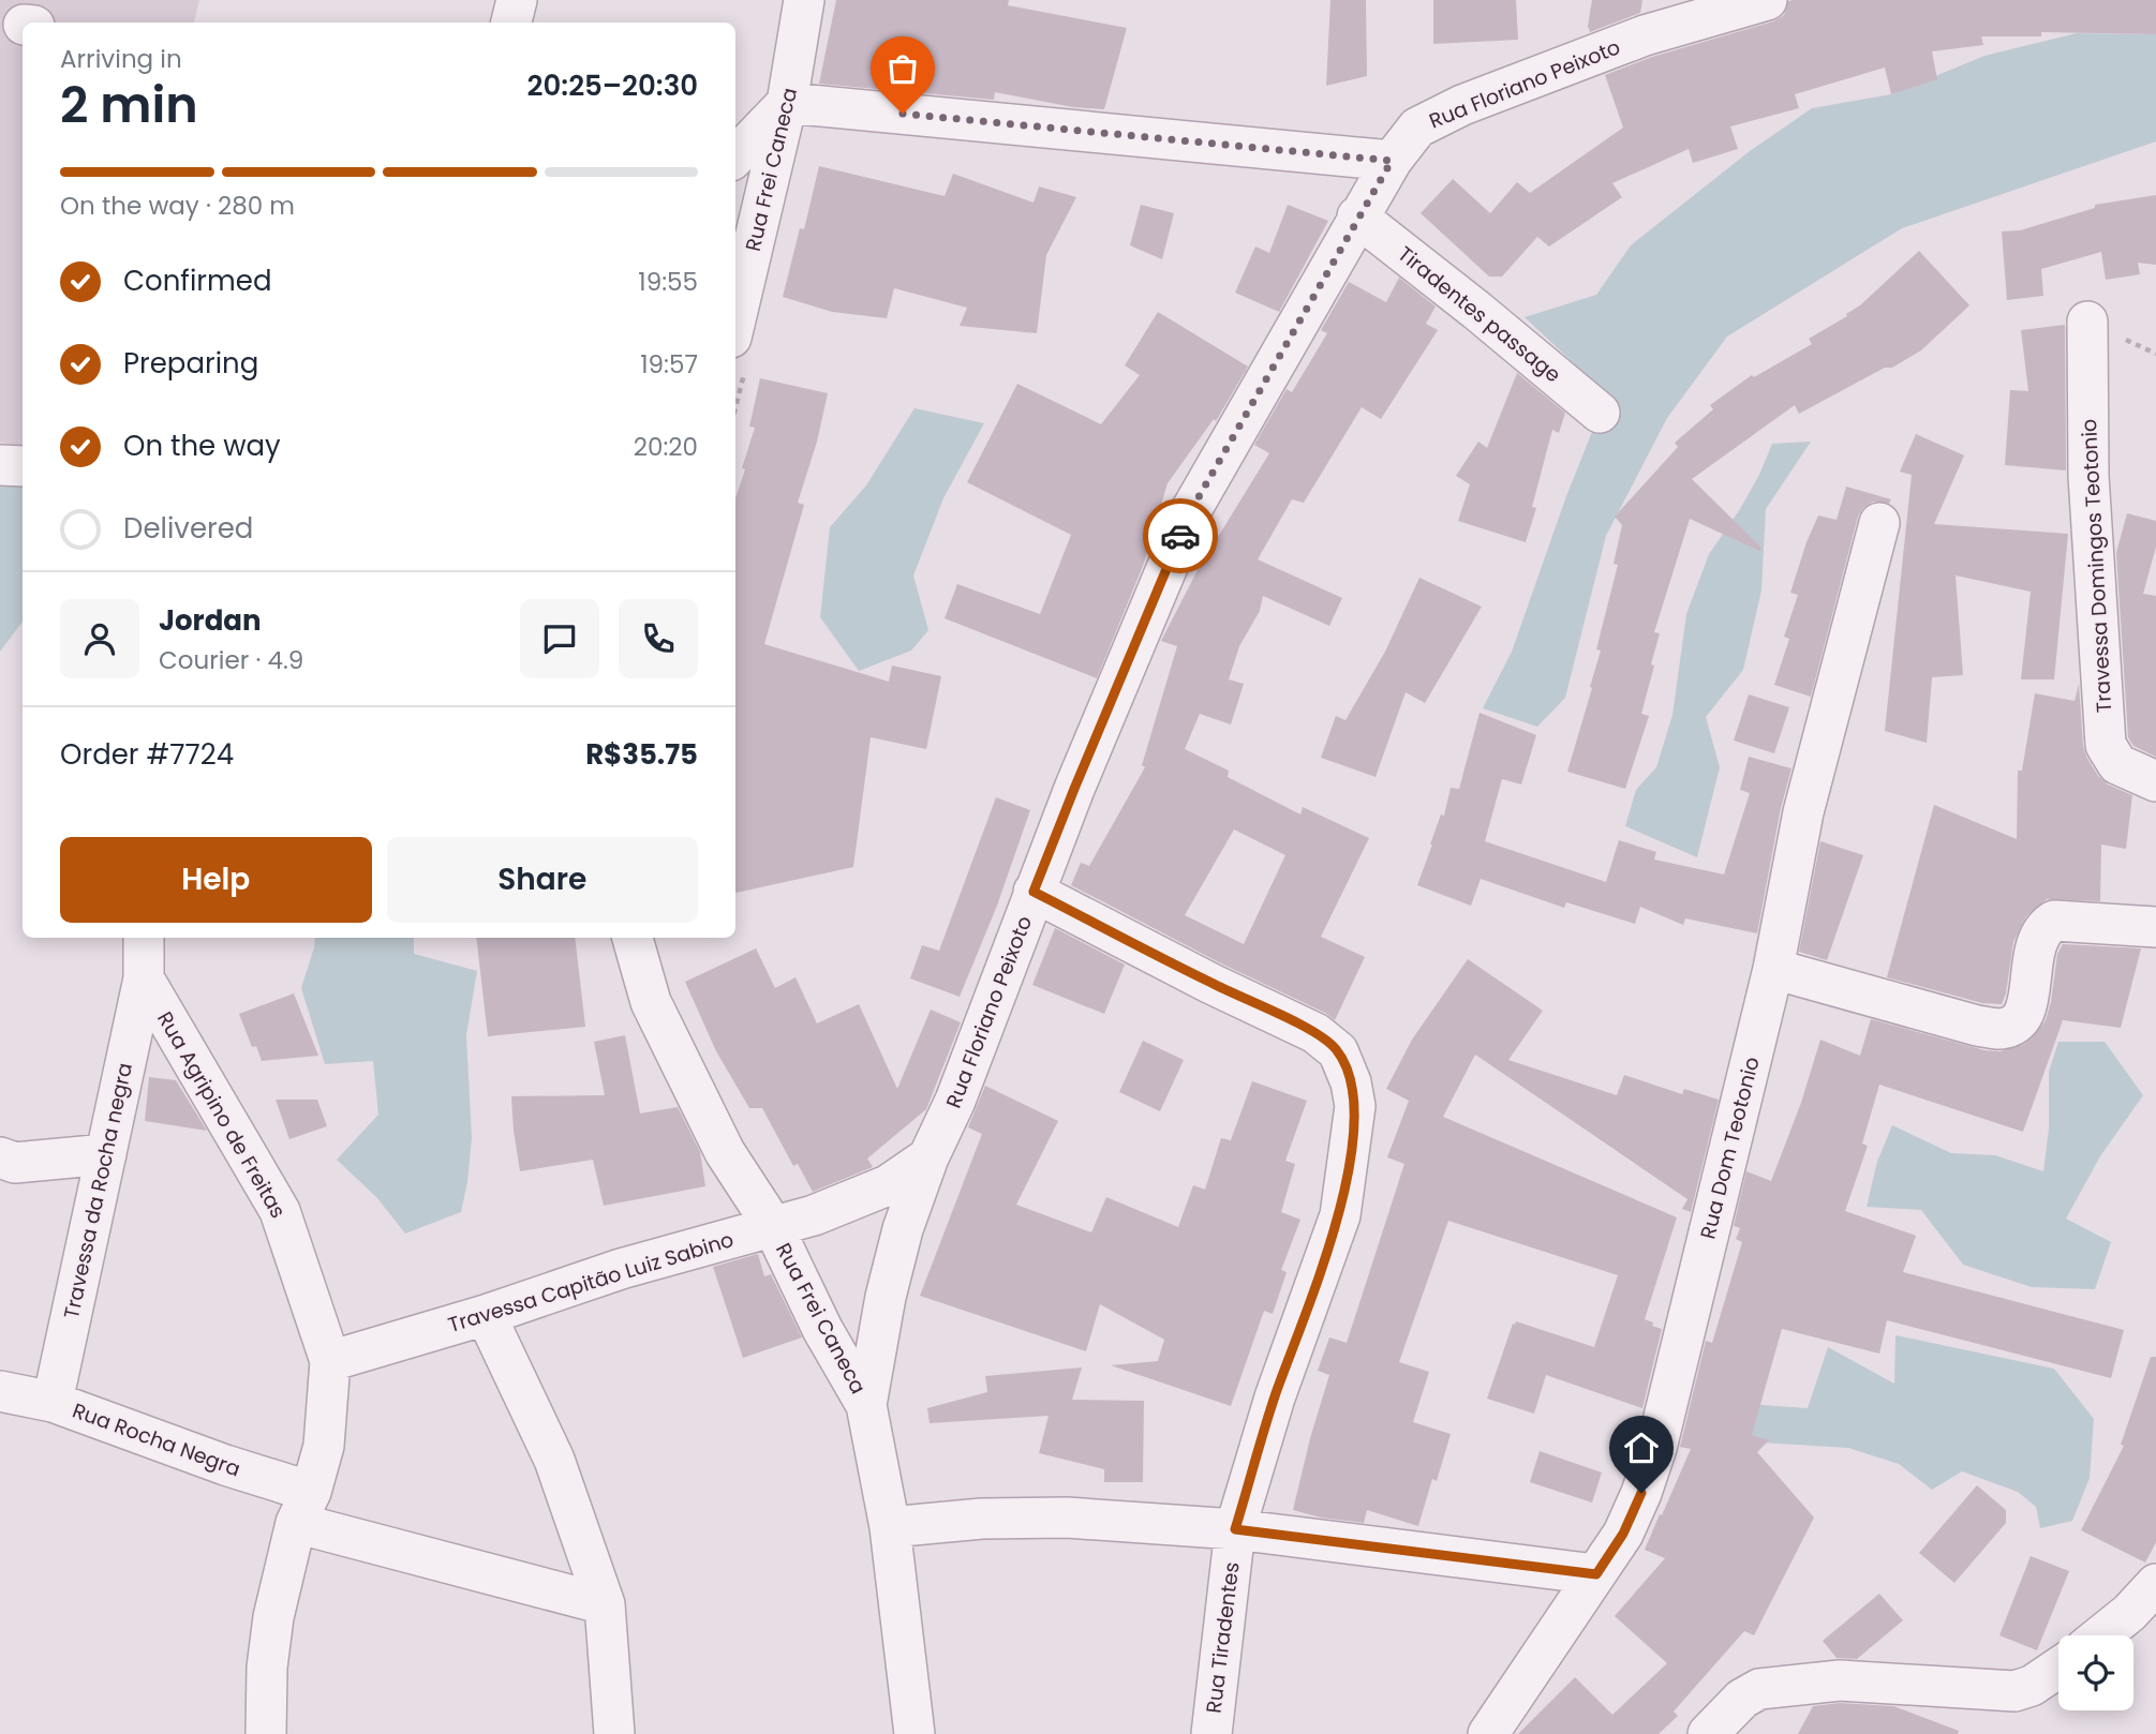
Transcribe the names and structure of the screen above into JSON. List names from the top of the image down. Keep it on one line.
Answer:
{"streets":{"street":["Rua Floriano Peixoto","Rua Frei Caneca","Tiradentes passage","Travessa Domingos Teotonio","Rua Agripino de Freitas","Rua Dom Teotonio","Travessa da Rocha negra","Travessa Capitão Luiz Sabino","Rua Rocha Negra","Rua Tiradentes"]},"crossings":[["Rua Floriano Peixoto","Rua Frei Caneca"],["Rua Floriano Peixoto","Tiradentes passage"],["Rua Floriano Peixoto","Travessa Capitão Luiz Sabino"],["Rua Floriano Peixoto","Rua Tiradentes"],["Rua Frei Caneca","Travessa Capitão Luiz Sabino"],["Rua Agripino de Freitas","Travessa da Rocha negra"],["Rua Agripino de Freitas","Travessa Capitão Luiz Sabino"],["Rua Agripino de Freitas","Rua Rocha Negra"],["Travessa da Rocha negra","Rua Rocha Negra"]],"page":{"heading":["2 min","Arriving in","20:25–20:30"],"panel":["Jordan","Courier · 4.9","Order #7724","R$35.75"],"bar":"On the way · 280 m","list":[["Confirmed","19:55"],["Preparing","19:57"],["On the way","20:20"],"Delivered"],"buttons":["Help","Share"]}}
